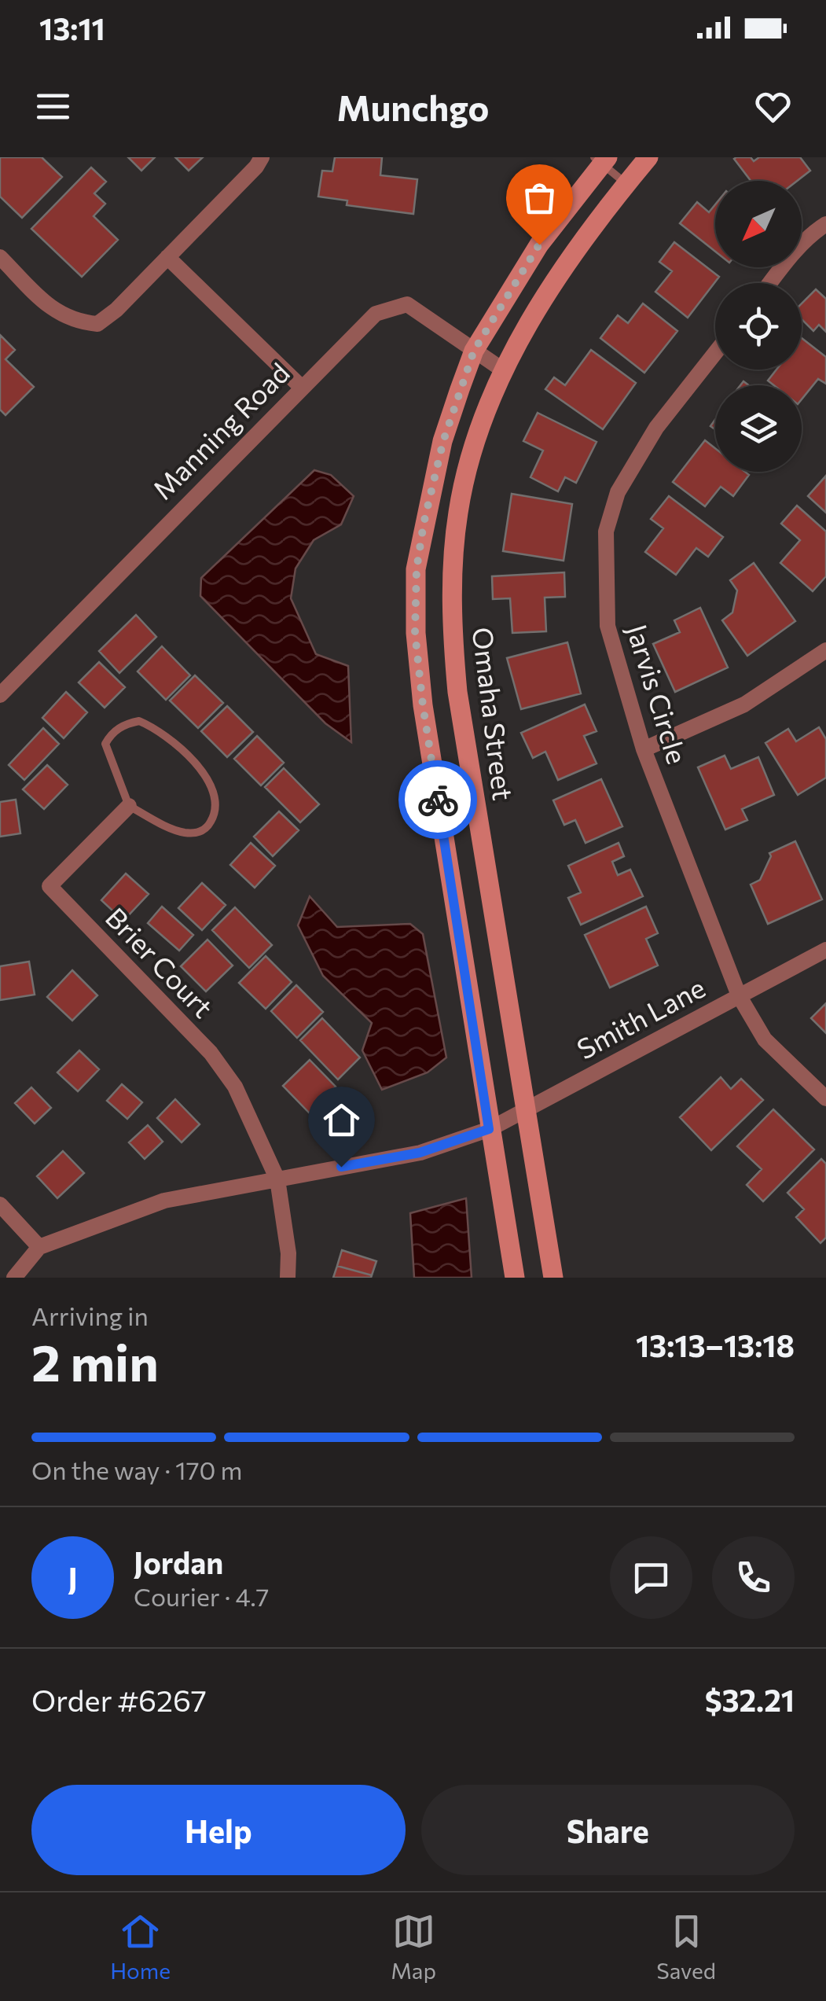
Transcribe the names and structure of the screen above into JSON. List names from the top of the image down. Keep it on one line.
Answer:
{"streets":{"main road":["Omaha Street"],"street":["Manning Road","Jarvis Circle","Brier Court","Smith Lane"]},"crossings":[["Manning Road","Omaha Street"],["Jarvis Circle","Smith Lane"],["Omaha Street","Smith Lane"],["Brier Court","Smith Lane"]],"north":"bottom left","page":{"status":"13:11","header":"Munchgo","heading":["2 min","Arriving in","13:13–13:18"],"panel":["Jordan","Courier · 4.7","Order #6267","$32.21"],"bar":"On the way · 170 m","round":"J","buttons":["Help","Share"],"tabs":["Home","Map","Saved"]}}
